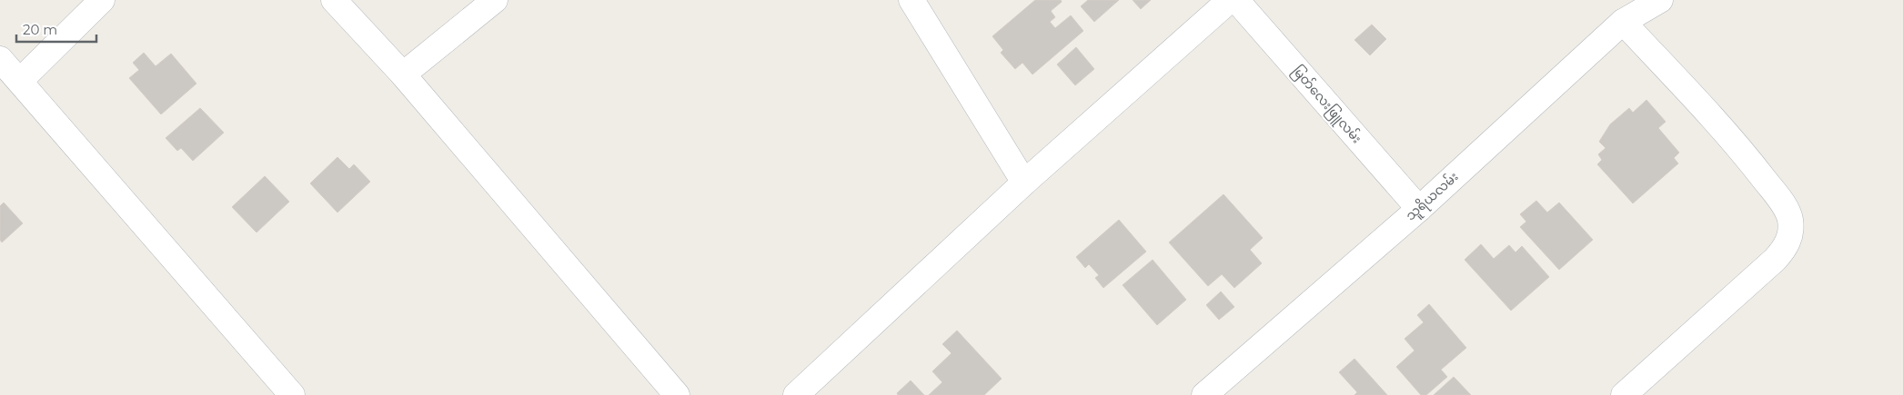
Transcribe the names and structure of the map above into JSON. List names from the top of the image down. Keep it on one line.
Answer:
{"streets":{"street":["မြတ်လေးဖြူလမ်း","သူရိယလမ်း"]},"crossings":[["မြတ်လေးဖြူလမ်း","သူရိယလမ်း"]],"scale_bar":"20 m"}
